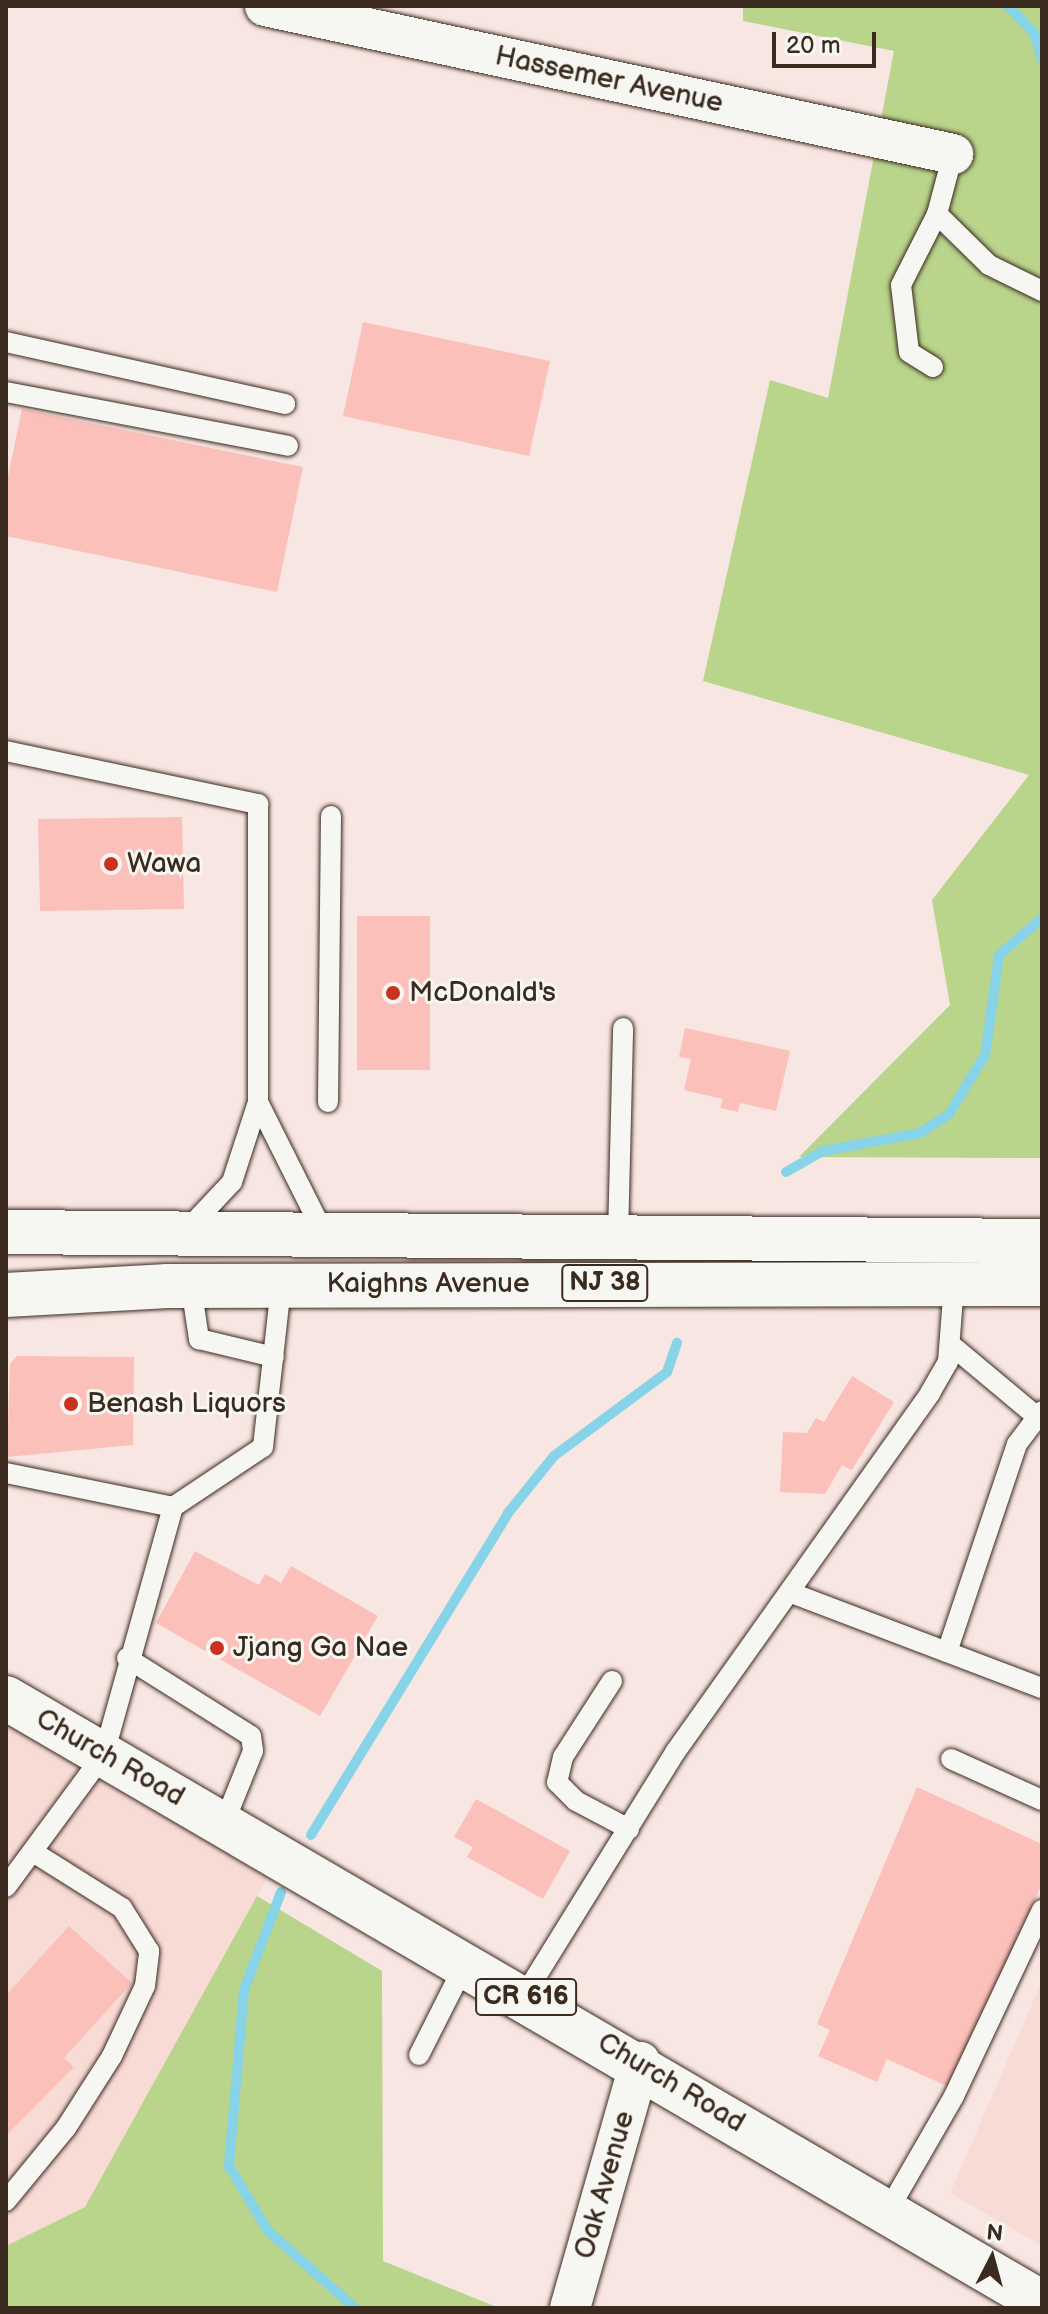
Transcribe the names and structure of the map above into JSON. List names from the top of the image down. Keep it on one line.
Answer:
{"streets":{"main road":["NJ 38","Kaighns Avenue","Church Road","CR 616"],"street":["Hassemer Avenue","Oak Avenue"]},"crossings":[["Church Road","Oak Avenue"]],"places":["Wawa","McDonald's","Benash Liquors","Jjang Ga Nae"],"scale_bar":"20 m","north":"top"}
